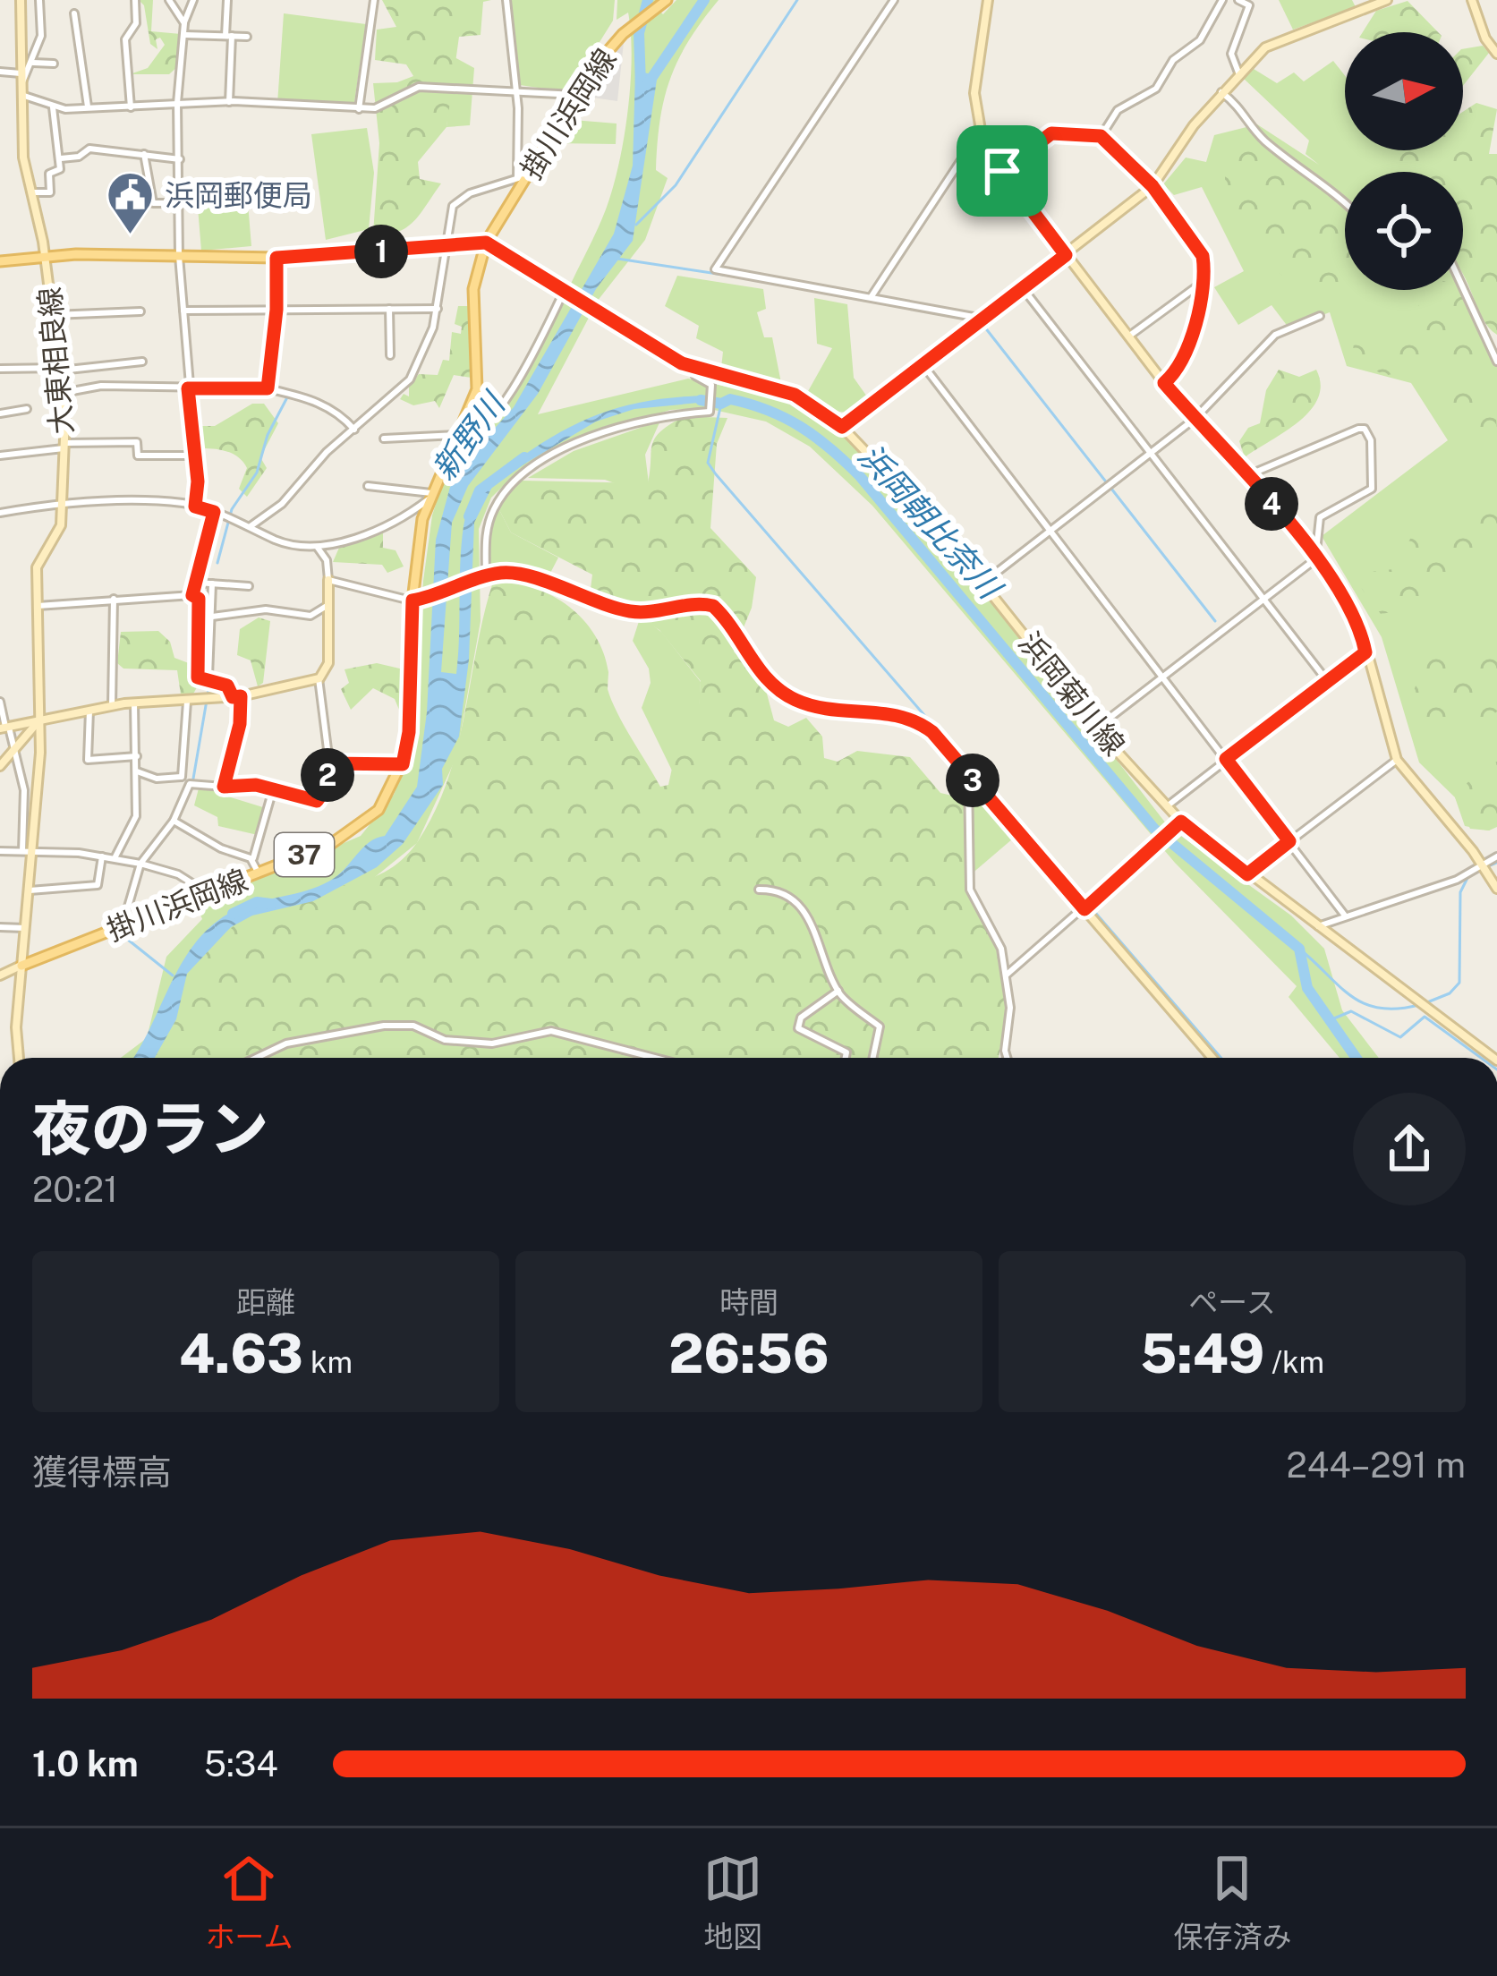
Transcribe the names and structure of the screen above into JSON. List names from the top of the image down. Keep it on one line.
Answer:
{"streets":{"main road":["掛川浜岡線","37"],"street":["大東相良線","浜岡菊川線"]},"crossings":[["掛川浜岡線","大東相良線"],["掛川浜岡線","浜岡菊川線"]],"water":["新野川","浜岡朝比奈川"],"places":{"public building":["浜岡郵便局"]},"north":"right","page":{"pins":["1","4","2","3"],"heading":["夜のラン","20:21"],"stats":[["距離","4.63 km"],["時間","26:56"],["ペース","5:49 /km"]],"chart":["獲得標高","244–291 m"],"list":[{"name":"1.0 km","note":"5:34"}],"tabs":["ホーム","地図","保存済み"]}}
